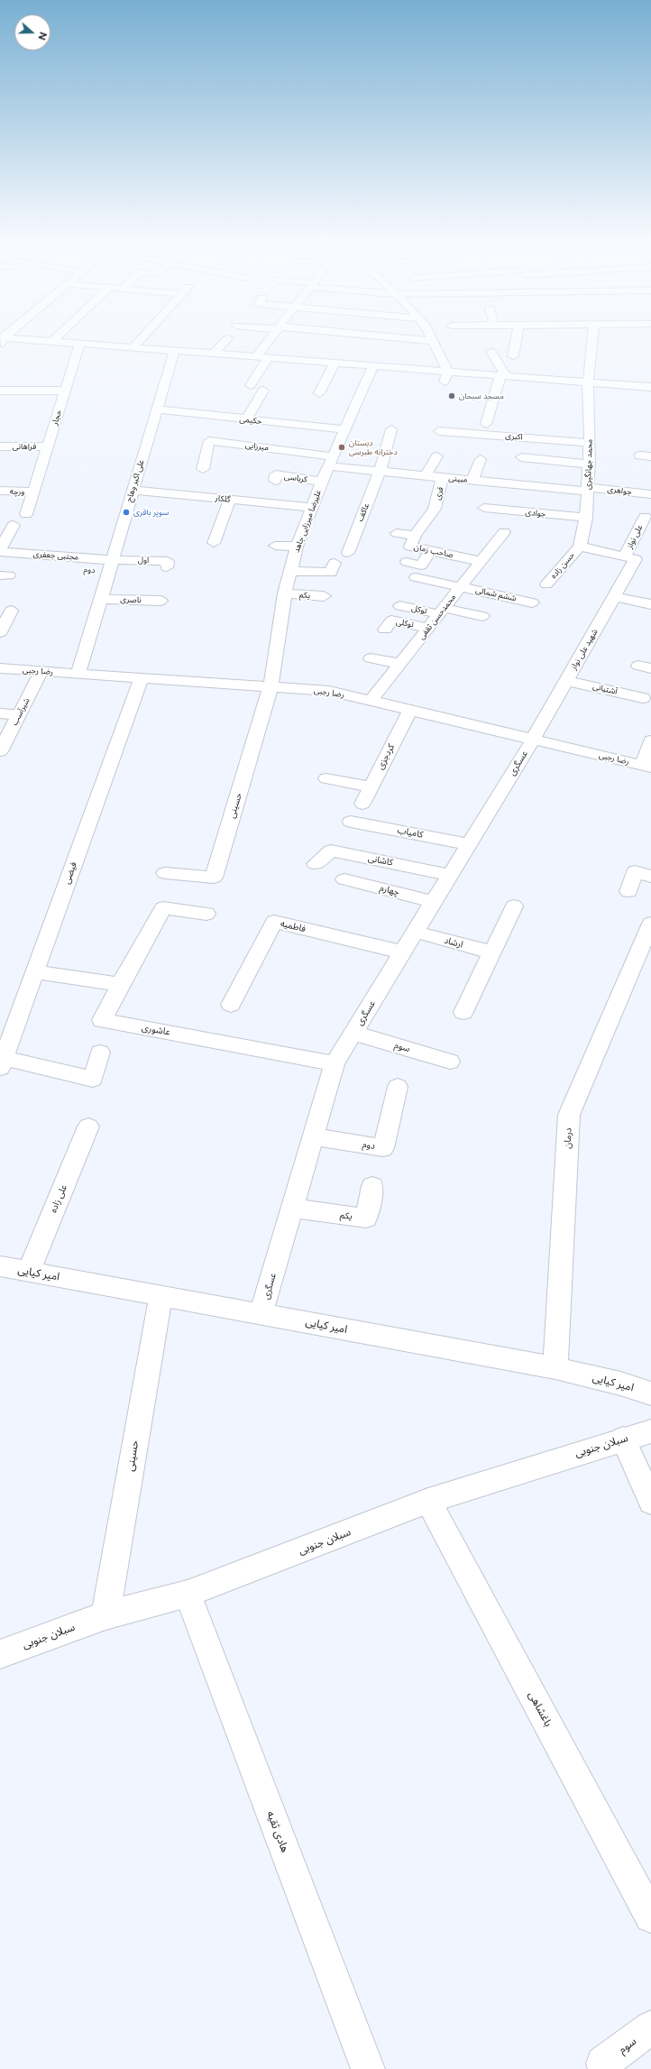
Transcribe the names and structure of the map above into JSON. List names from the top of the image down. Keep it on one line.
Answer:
{"streets":{"street":["حجار","حکیمی","اکبری","فراهانی","میرزایی","محمد جهانگیری","کرباسی","مبینی","علی اکبر وهاج","جواهری","ورچه","قری","گلکار","عاکف","جوادی","علیرضا میرزایی جاهد","علی نواز","صاحب زمان","مجتبی جعفری","اول","حسن زاده","دوم","ششم شمالی","یکم","ناصری","توکل","محمدحسن ثقفی","توکلی","شهید علی نواز","رضا رجبی","آشتیانی","شیرآسب","کردجزی","عسگری","حسینی","کامیاب","کاشانی","فیضی","چهارم","فاطمیه","ارشاد","عاشوری","سوم","درمان","علی زاده","امیر کیایی","سبلان جنوبی","باغشاهی","هادی ثقیه"]},"crossings":[["حجار","فراهانی"],["حجار","ورچه"],["حکیمی","علی اکبر وهاج"],["حکیمی","علیرضا میرزایی جاهد"],["اکبری","محمد جهانگیری"],["میرزایی","مبینی"],["میرزایی","علیرضا میرزایی جاهد"],["محمد جهانگیری","مبینی"],["محمد جهانگیری","جواهری"],["محمد جهانگیری","جوادی"],["محمد جهانگیری","حسن زاده"],["کرباسی","علیرضا میرزایی جاهد"],["مبینی","جواهری"],["مبینی","قری"],["مبینی","عاکف"],["مبینی","علیرضا میرزایی جاهد"],["علی اکبر وهاج","گلکار"],["علی اکبر وهاج","مجتبی جعفری"],["علی اکبر وهاج","اول"],["علی اکبر وهاج","دوم"],["علی اکبر وهاج","ناصری"],["علی اکبر وهاج","رضا رجبی"],["قری","صاحب زمان"],["گلکار","علیرضا میرزایی جاهد"],["علیرضا میرزایی جاهد","یکم"],["علیرضا میرزایی جاهد","رضا رجبی"],["علیرضا میرزایی جاهد","حسینی"],["علی نواز","شهید علی نواز"],["صاحب زمان","محمدحسن ثقفی"],["مجتبی جعفری","اول"],["مجتبی جعفری","دوم"],["اول","دوم"],["دوم","عسگری"],["ششم شمالی","محمدحسن ثقفی"],["یکم","عسگری"],["توکل","محمدحسن ثقفی"],["محمدحسن ثقفی","توکلی"],["محمدحسن ثقفی","رضا رجبی"],["شهید علی نواز","رضا رجبی"],["شهید علی نواز","آشتیانی"],["شهید علی نواز","عسگری"],["رضا رجبی","شیرآسب"],["رضا رجبی","کردجزی"],["رضا رجبی","عسگری"],["رضا رجبی","حسینی"],["رضا رجبی","فیضی"],["عسگری","کامیاب"],["عسگری","کاشانی"],["عسگری","چهارم"],["عسگری","فاطمیه"],["عسگری","ارشاد"],["عسگری","عاشوری"],["عسگری","سوم"],["عسگری","امیر کیایی"],["حسینی","امیر کیایی"],["حسینی","سبلان جنوبی"],["درمان","امیر کیایی"],["علی زاده","امیر کیایی"],["سبلان جنوبی","باغشاهی"],["سبلان جنوبی","هادی ثقیه"]],"places":["مسجد سبحان","دبستان دخترانه طبرسی","سوپر باقری"],"north":"right"}
